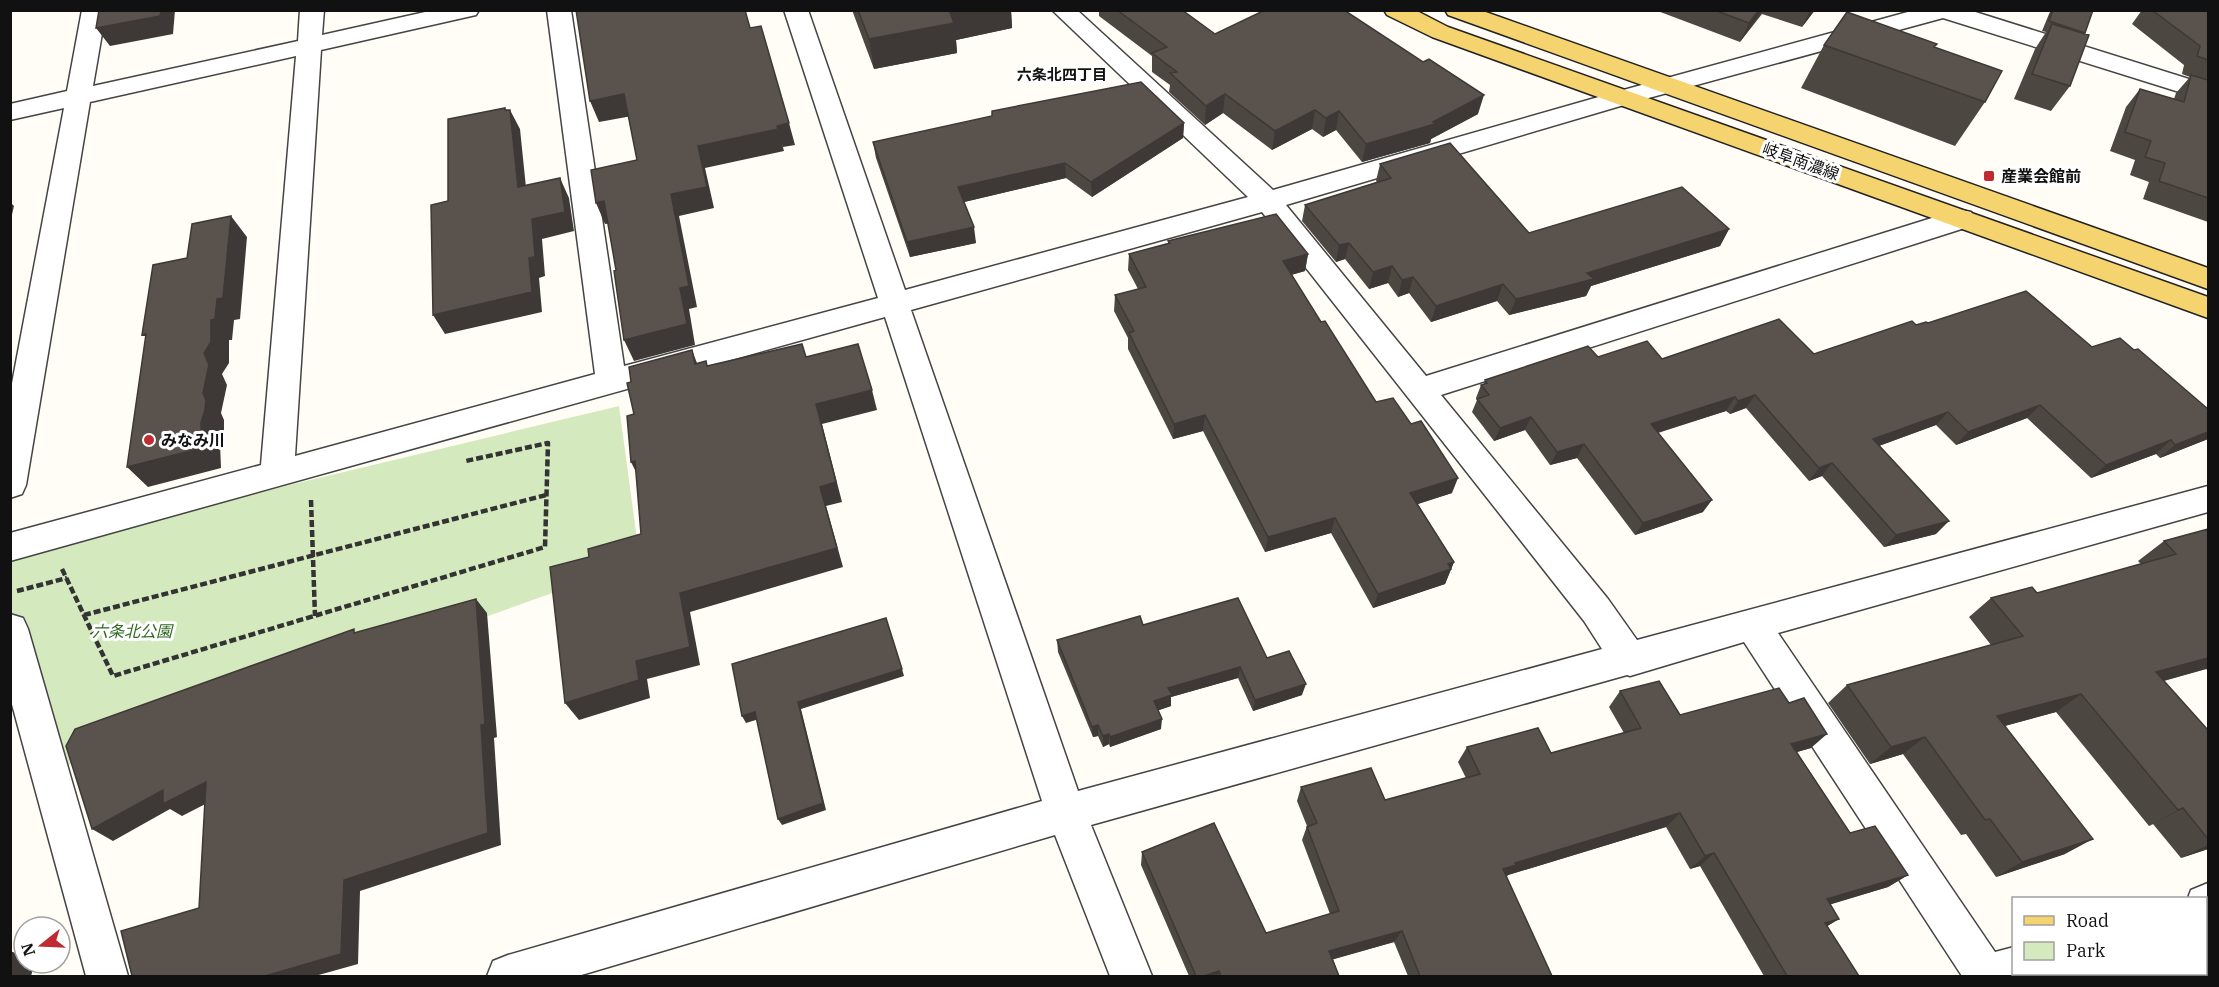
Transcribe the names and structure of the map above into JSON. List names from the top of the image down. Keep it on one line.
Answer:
{"streets":{"main road":["岐阜南濃線"]},"districts":["六条北四丁目"],"parks":["六条北公園"],"places":{"transit":["産業会館前"],"other":["みなみ川"]},"legend":["Road","Park"],"north":"left"}
